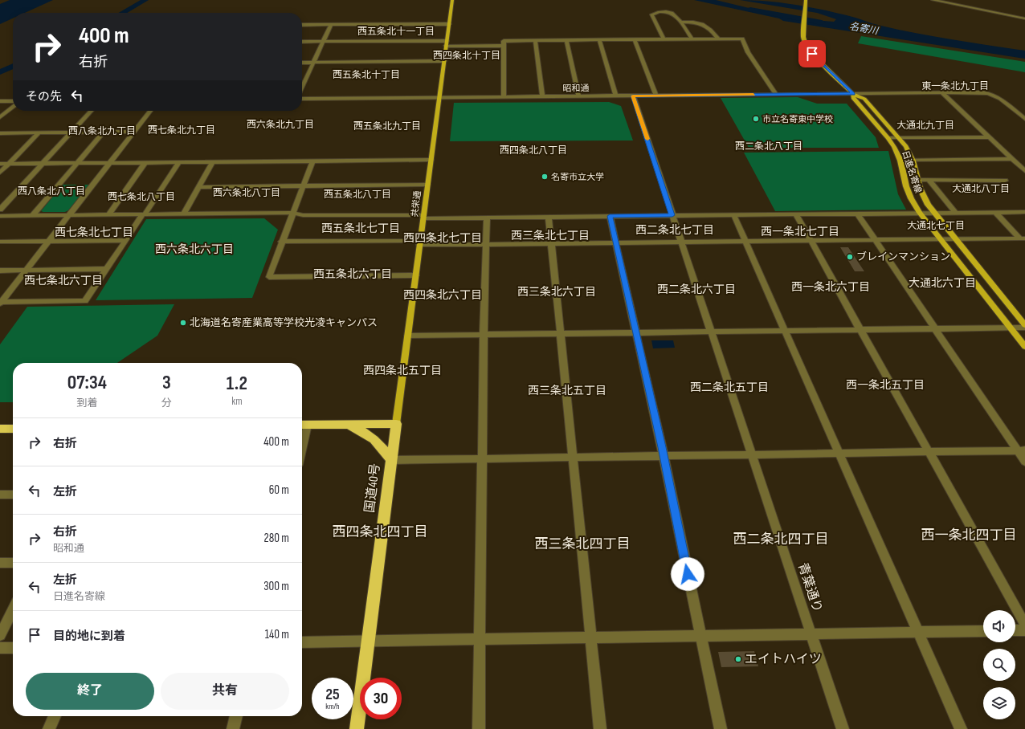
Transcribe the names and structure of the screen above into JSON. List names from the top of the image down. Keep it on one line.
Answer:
{"streets":{"highway":["国道40号"],"main road":["日進名寄線","共栄通"],"street":["昭和通","青葉通り"]},"crossings":[["昭和通","日進名寄線"],["昭和通","共栄通"],["昭和通","青葉通り"],["共栄通","国道40号"]],"districts":["西五条北十一丁目","西四条北十丁目","西五条北十丁目","東一条北九丁目","西六条北九丁目","大通北九丁目","西五条北九丁目","西七条北九丁目","西八条北九丁目","西二条北八丁目","西四条北八丁目","大通北八丁目","西八条北八丁目","西六条北八丁目","西五条北八丁目","西七条北八丁目","大通北七丁目","西五条北七丁目","西二条北七丁目","西一条北七丁目","西七条北七丁目","西三条北七丁目","西四条北七丁目","西六条北六丁目","西五条北六丁目","西七条北六丁目","大通北六丁目","西一条北六丁目","西二条北六丁目","西三条北六丁目","西四条北六丁目","西四条北五丁目","西一条北五丁目","西二条北五丁目","西三条北五丁目","西四条北四丁目","西一条北四丁目","西二条北四丁目","西三条北四丁目"],"water":["名寄川"],"places":["市立名寄東中学校","名寄市立大学","ブレインマンション","北海道名寄産業高等学校光凌キャンパス","エイトハイツ"],"page":{"turn":["400 m","右折"],"then":"その先","eta":["07:34","到着","3","分","1.2","km"],"list":[{"name":"右折","value":"400 m"},{"name":"左折","value":"60 m"},{"name":"右折","note":"昭和通","value":"280 m"},{"name":"左折","note":"日進名寄線","value":"300 m"},{"name":"目的地に到着","value":"140 m"}],"buttons":["終了","共有"],"speed":"25 km/h","limit":"30"}}
